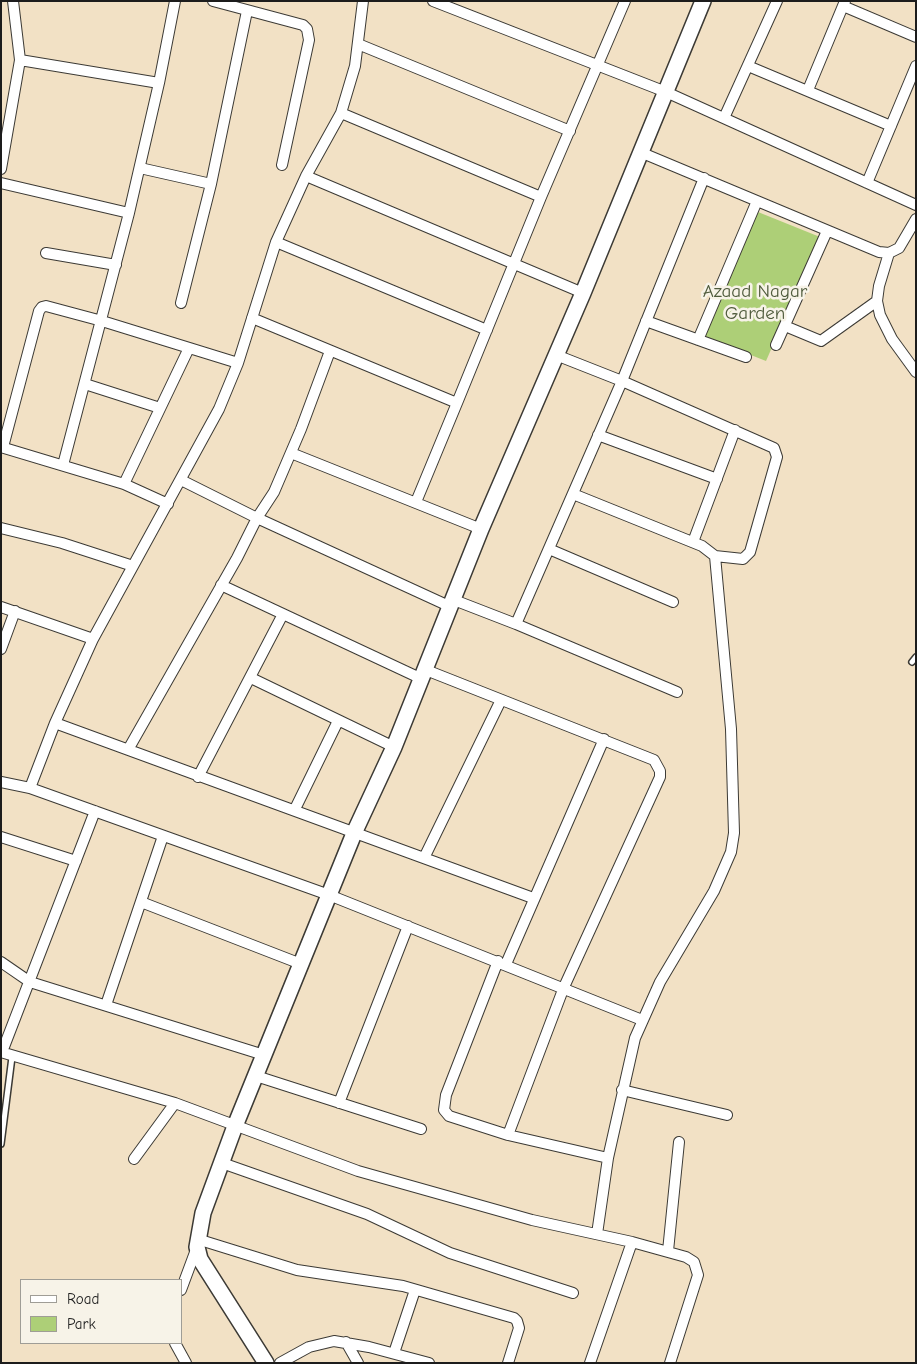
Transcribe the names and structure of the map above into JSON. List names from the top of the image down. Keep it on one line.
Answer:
{"parks":["Azaad Nagar Garden"],"legend":["Road","Park"]}
